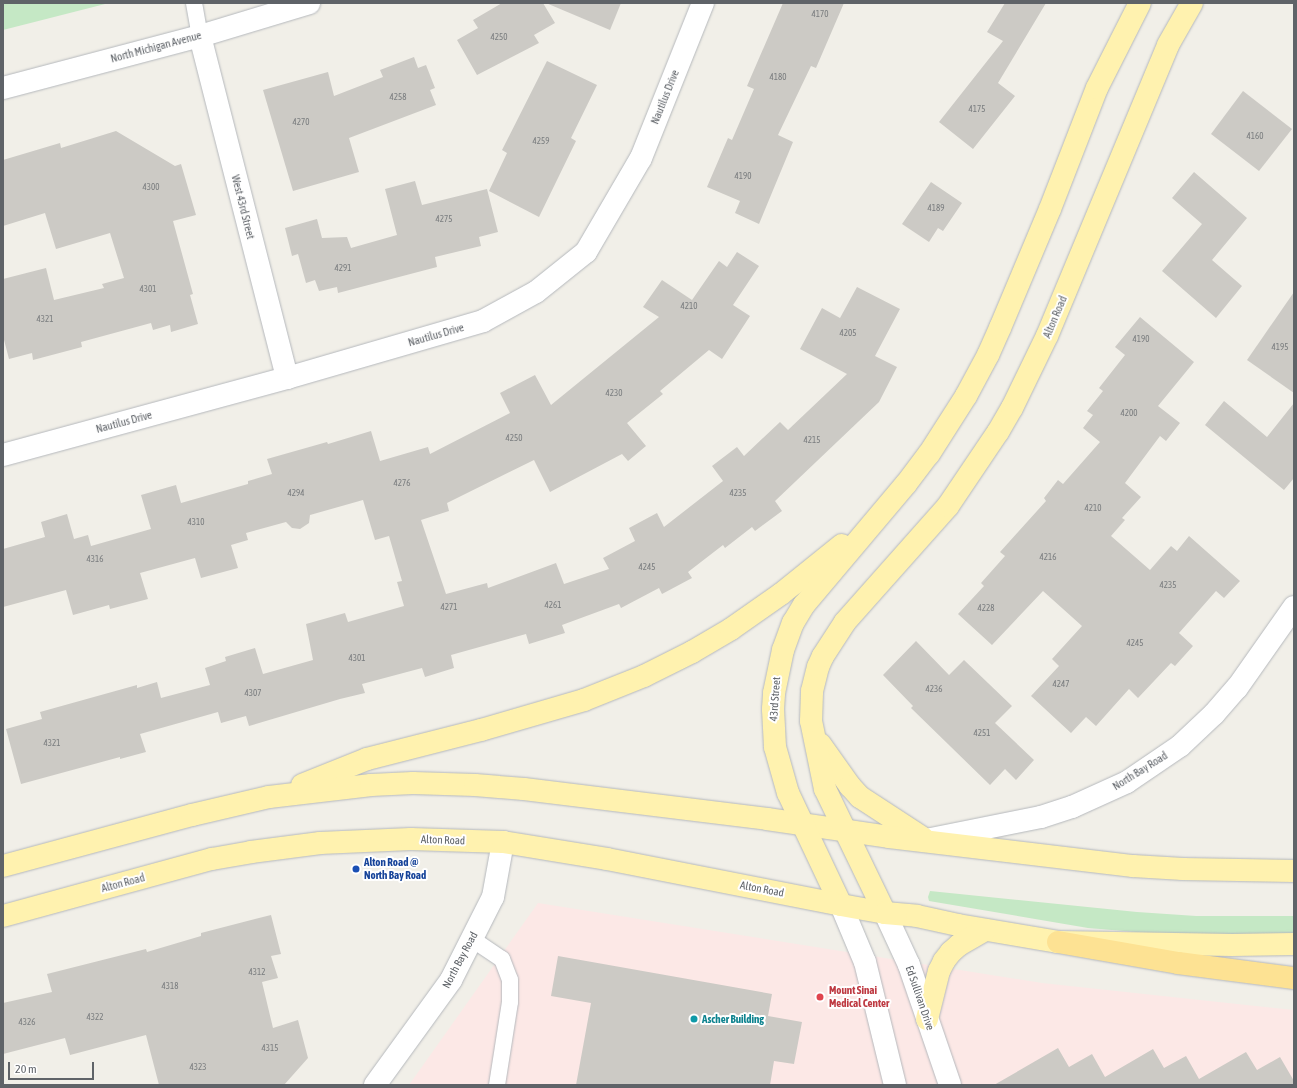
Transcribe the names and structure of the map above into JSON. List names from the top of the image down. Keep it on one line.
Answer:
{"streets":{"main road":["Alton Road","43rd Street"],"street":["North Michigan Avenue","Nautilus Drive","West 43rd Street","North Bay Road","Ed Sullivan Drive"]},"crossings":[["North Michigan Avenue","West 43rd Street"],["Nautilus Drive","West 43rd Street"],["Alton Road","43rd Street"],["Alton Road","North Bay Road"],["Alton Road","Ed Sullivan Drive"]],"places":["Alton Road @ North Bay Road","Mount Sinai Medical Center","Ascher Building"],"house_numbers":["4170","4250","4180","4258","4175","4270","4160","4259","4190","4300","4189","4275","4291","4301","4210","4321","4205","4190","4195","4230","4200","4250","4215","4276","4294","4235","4210","4310","4216","4316","4245","4235","4261","4271","4228","4245","4301","4247","4236","4307","4251","4321","4312","4318","4322","4326","4315","4323"],"scale_bar":"20 m"}
